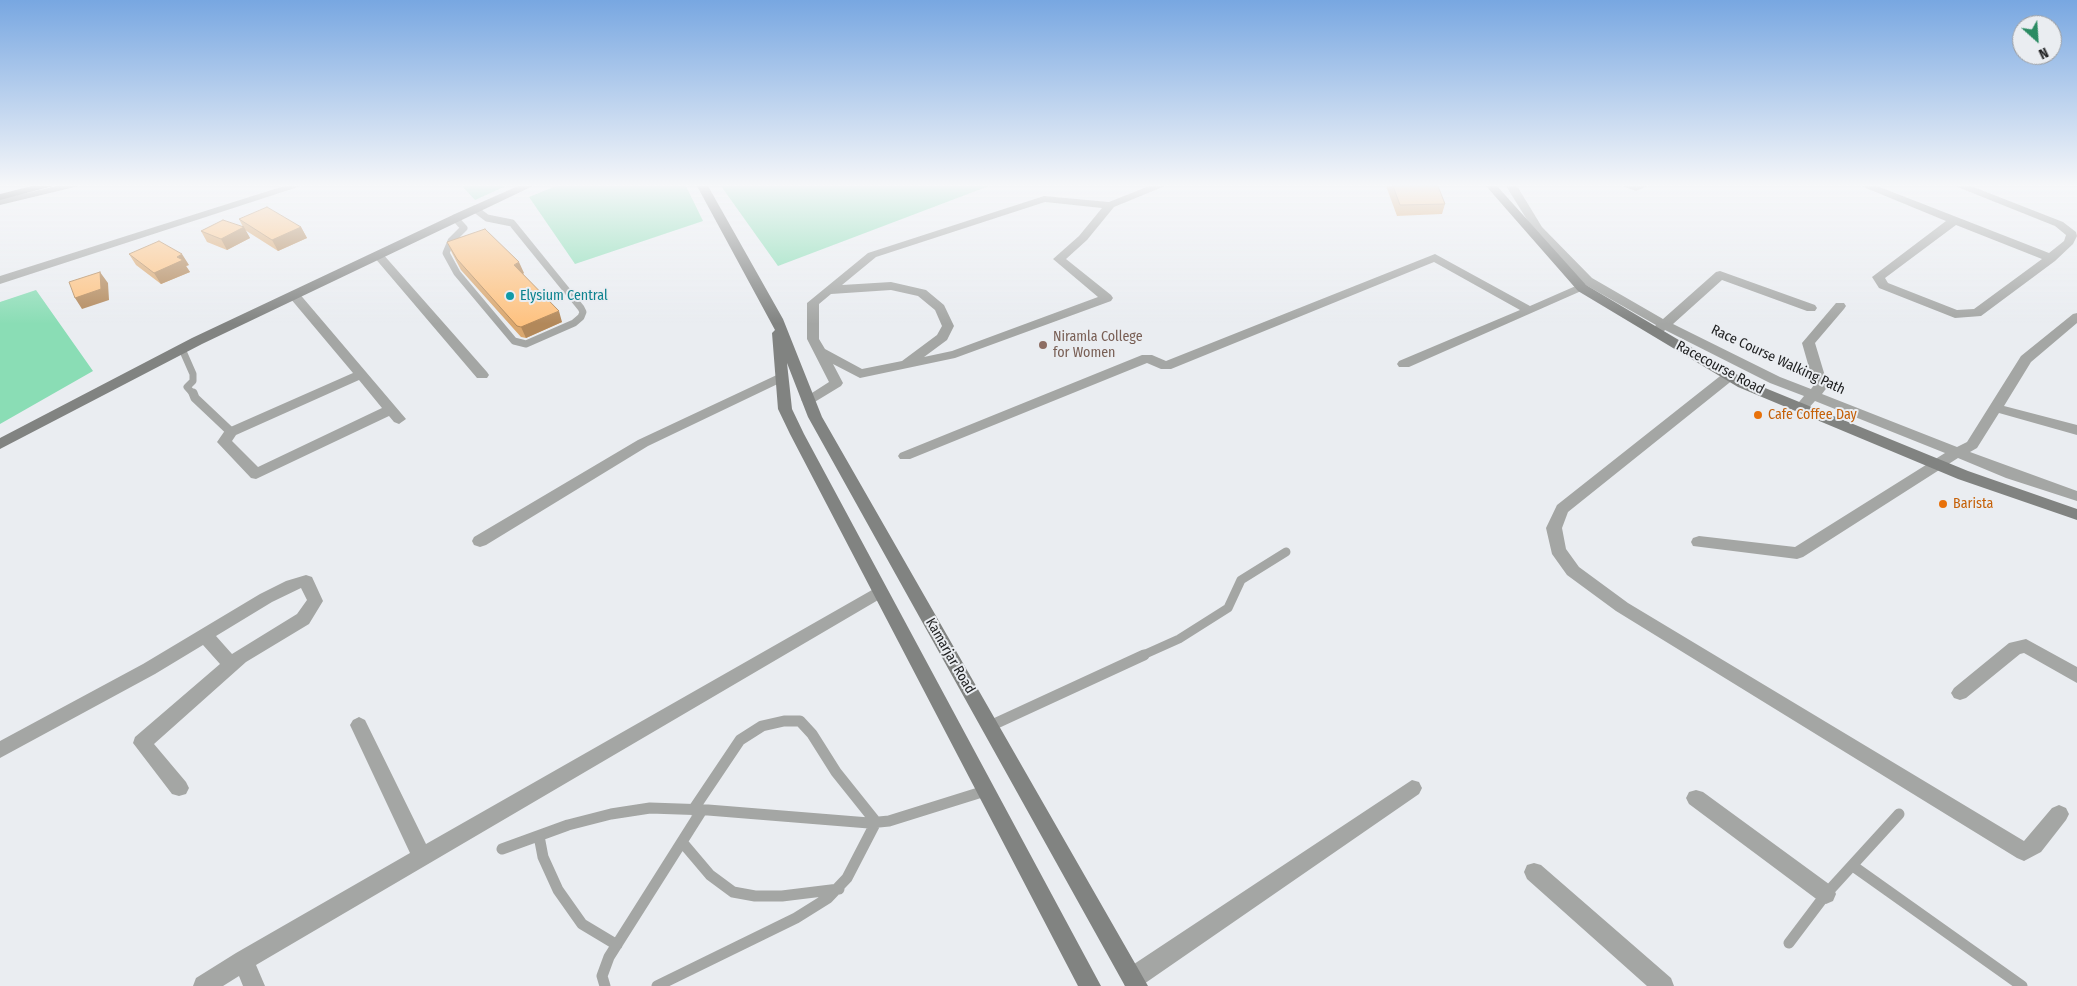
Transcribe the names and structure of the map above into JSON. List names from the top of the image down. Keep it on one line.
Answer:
{"streets":{"main road":["Racecourse Road","Kamarjar Road"],"street":["Race Course Walking Path"]},"crossings":[["Race Course Walking Path","Racecourse Road"]],"places":["Elysium Central","Niramla College for Women","Cafe Coffee Day","Barista"],"north":"bottom right"}
